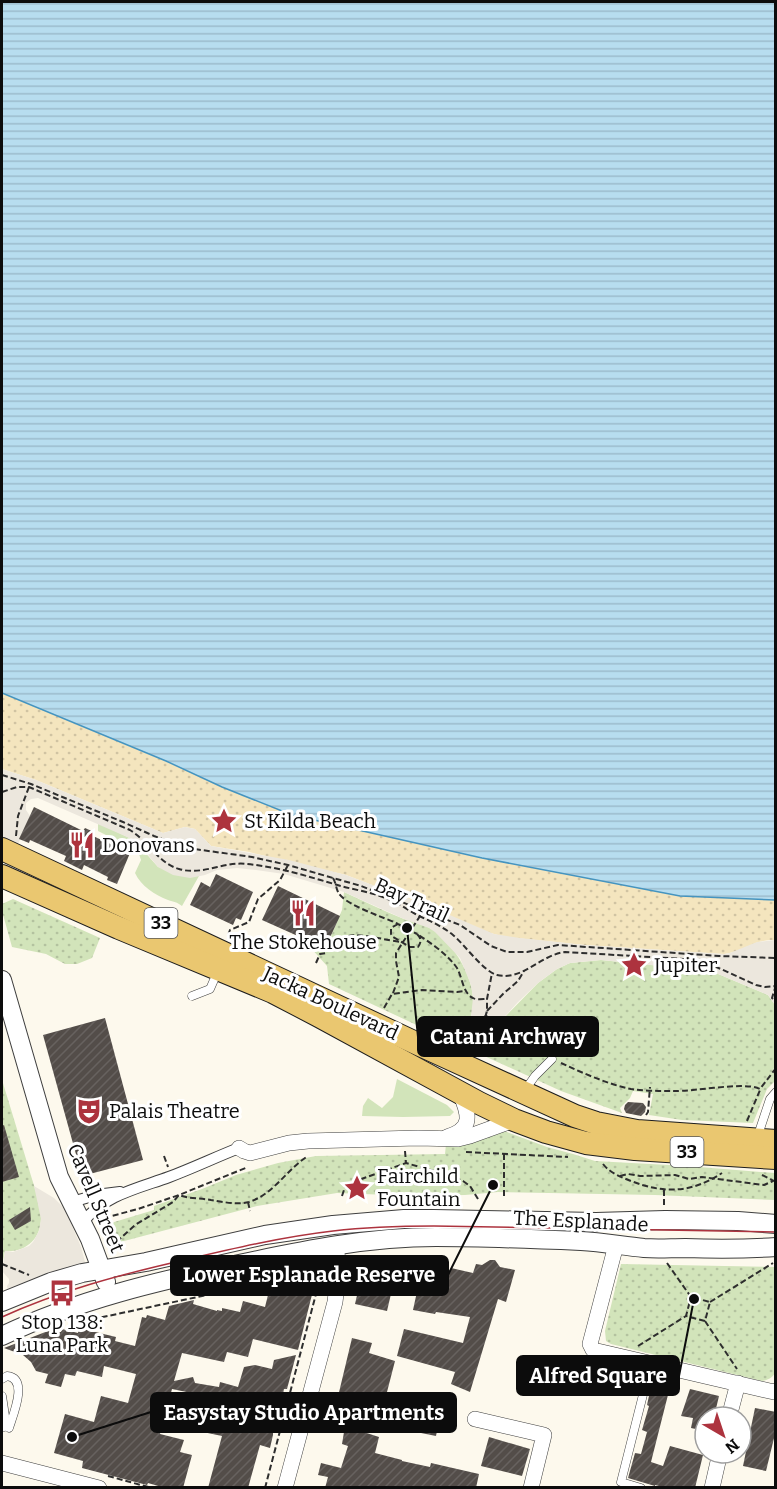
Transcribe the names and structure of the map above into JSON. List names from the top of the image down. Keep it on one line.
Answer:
{"streets":{"main road":["33","Jacka Boulevard"],"street":["Cavell Street","The Esplanade"],"path":["Bay Trail"]},"crossings":[["Cavell Street","The Esplanade"]],"places":{"place":["St Kilda Beach","Jupiter","Fairchild Fountain"],"restaurant":["Donovans","The Stokehouse"],"other":["Catani Archway","Lower Esplanade Reserve","Alfred Square","Easystay Studio Apartments"],"theatre":["Palais Theatre"],"bus stop":["Stop 138: Luna Park"]},"north":"bottom right"}
